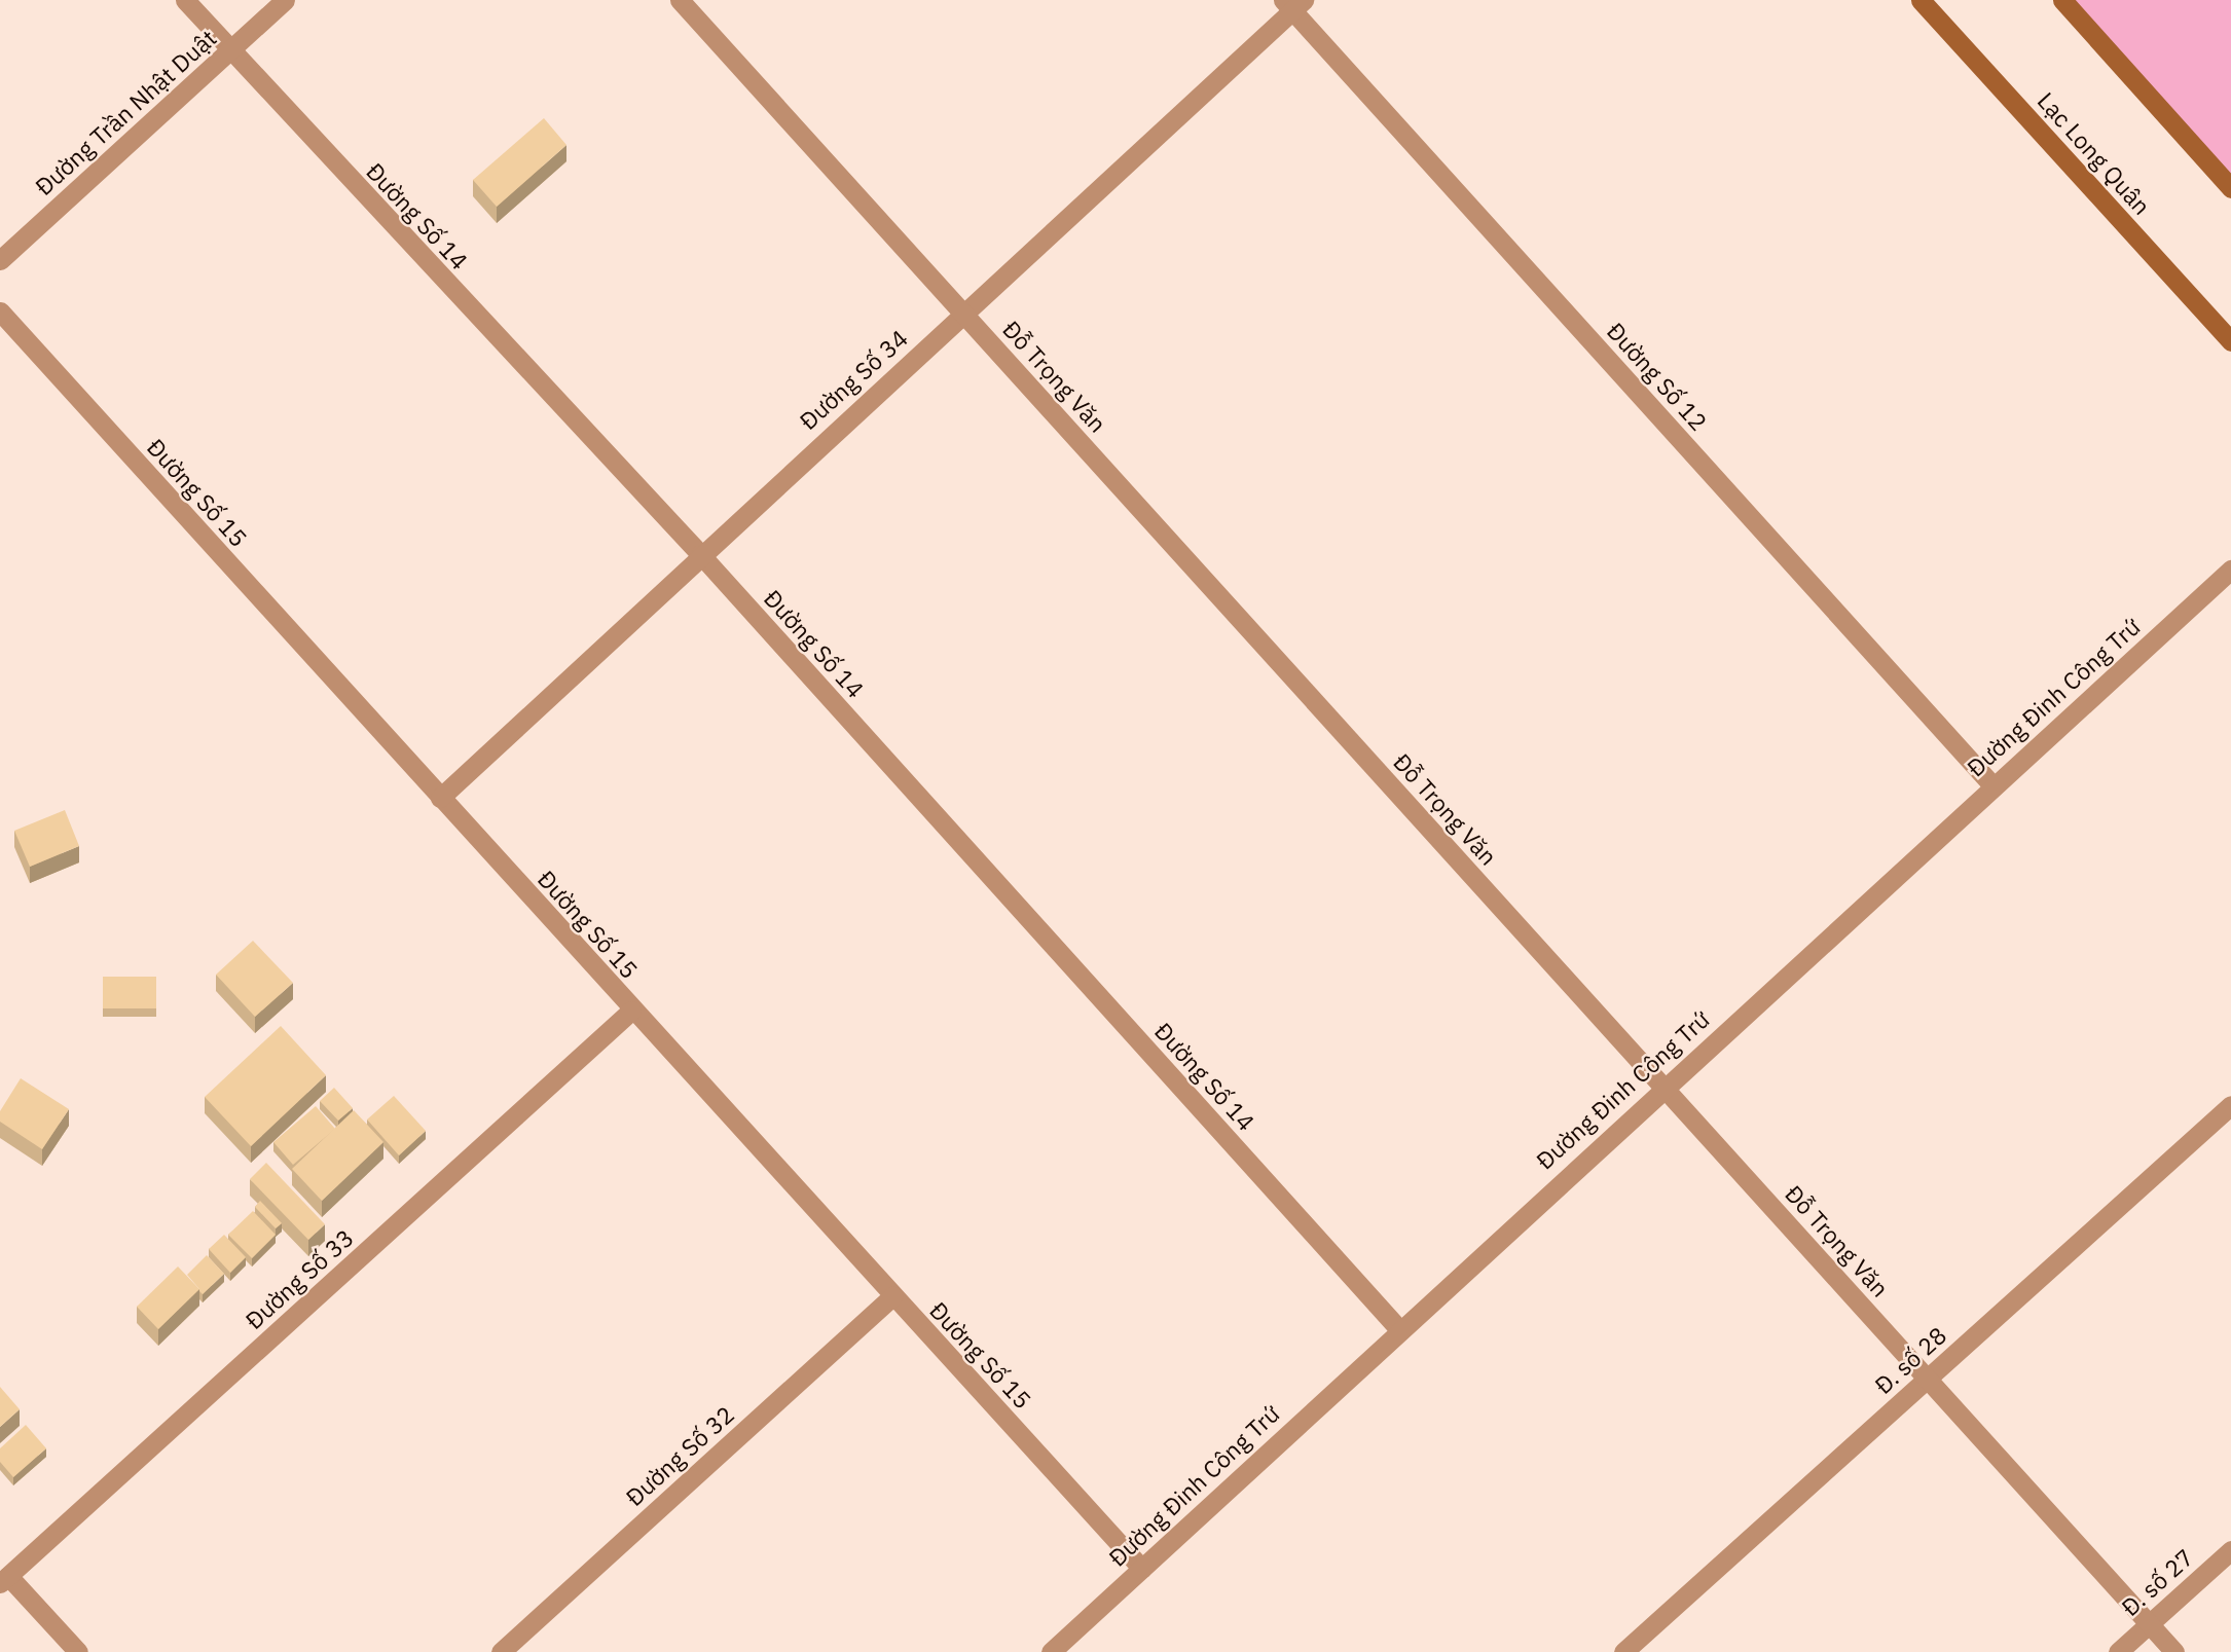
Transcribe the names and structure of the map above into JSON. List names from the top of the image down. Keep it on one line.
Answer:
{"streets":{"main road":["Lạc Long Quân"],"street":["Đường Trần Nhật Duật","Đường Số 14","Đỗ Trọng Văn","Đường Số 12","Đường Số 34","Đường Số 15","Đường Đinh Công Trứ","Đường Số 33","Đ. số 28","Đường Số 32","Đ. số 27"]},"crossings":[["Đường Trần Nhật Duật","Đường Số 14"],["Đường Số 14","Đường Số 34"],["Đường Số 14","Đường Đinh Công Trứ"],["Đỗ Trọng Văn","Đường Số 34"],["Đỗ Trọng Văn","Đường Đinh Công Trứ"],["Đỗ Trọng Văn","Đ. số 28"],["Đỗ Trọng Văn","Đ. số 27"],["Đường Số 12","Đường Số 34"],["Đường Số 12","Đường Đinh Công Trứ"],["Đường Số 34","Đường Số 15"],["Đường Số 15","Đường Đinh Công Trứ"],["Đường Số 15","Đường Số 33"],["Đường Số 15","Đường Số 32"]]}
